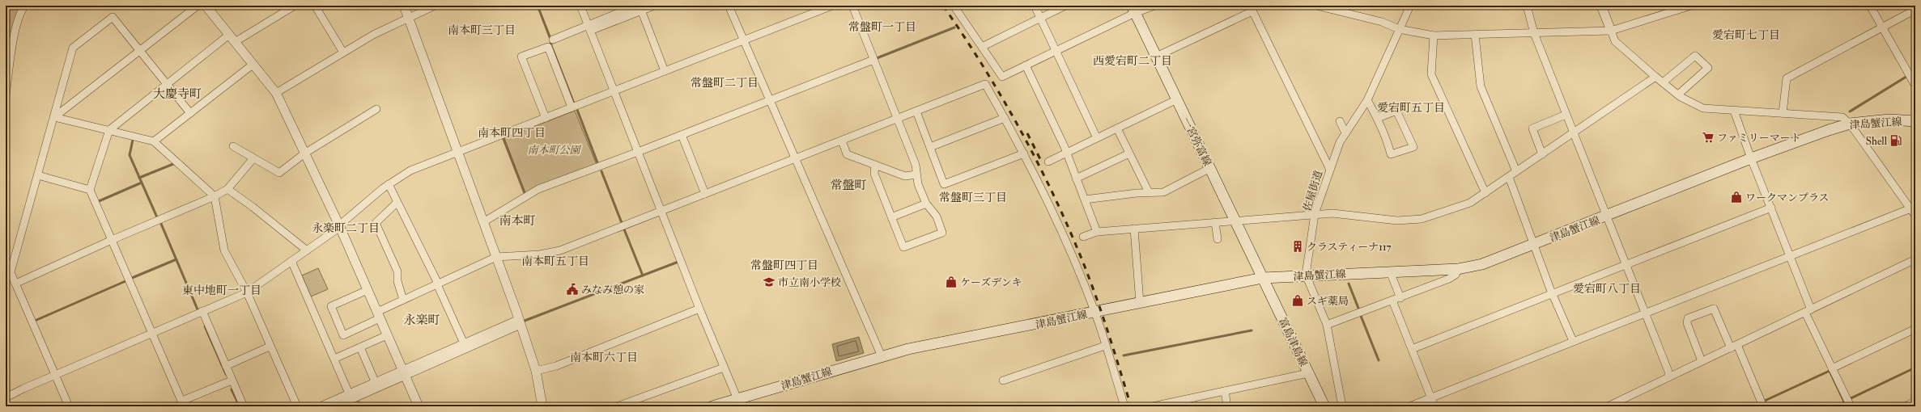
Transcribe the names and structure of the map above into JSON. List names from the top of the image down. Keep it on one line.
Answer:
{"streets":{"main road":["津島蟹江線","一宮弥富線","富島津島線"],"street":["佐屋街道"]},"crossings":[["津島蟹江線","一宮弥富線"],["津島蟹江線","佐屋街道"],["津島蟹江線","富島津島線"],["一宮弥富線","富島津島線"]],"districts":["常盤町一丁目","南本町三丁目","愛宕町七丁目","西愛宕町二丁目","常盤町二丁目","大慶寺町","愛宕町五丁目","南本町四丁目","常盤町","常盤町三丁目","南本町","永楽町二丁目","南本町五丁目","常盤町四丁目","愛宕町八丁目","東中地町一丁目","永楽町","南本町六丁目"],"parks":["南本町公園"],"places":{"supermarket":["ファミリーマート"],"fuel station":["Shell"],"shop":["ワークマンプラス","ケーズデンキ","スギ薬局"],"building":["クラスティーナ117"],"school or university":["市立南小学校"],"public building":["みなみ憩の家"]}}
